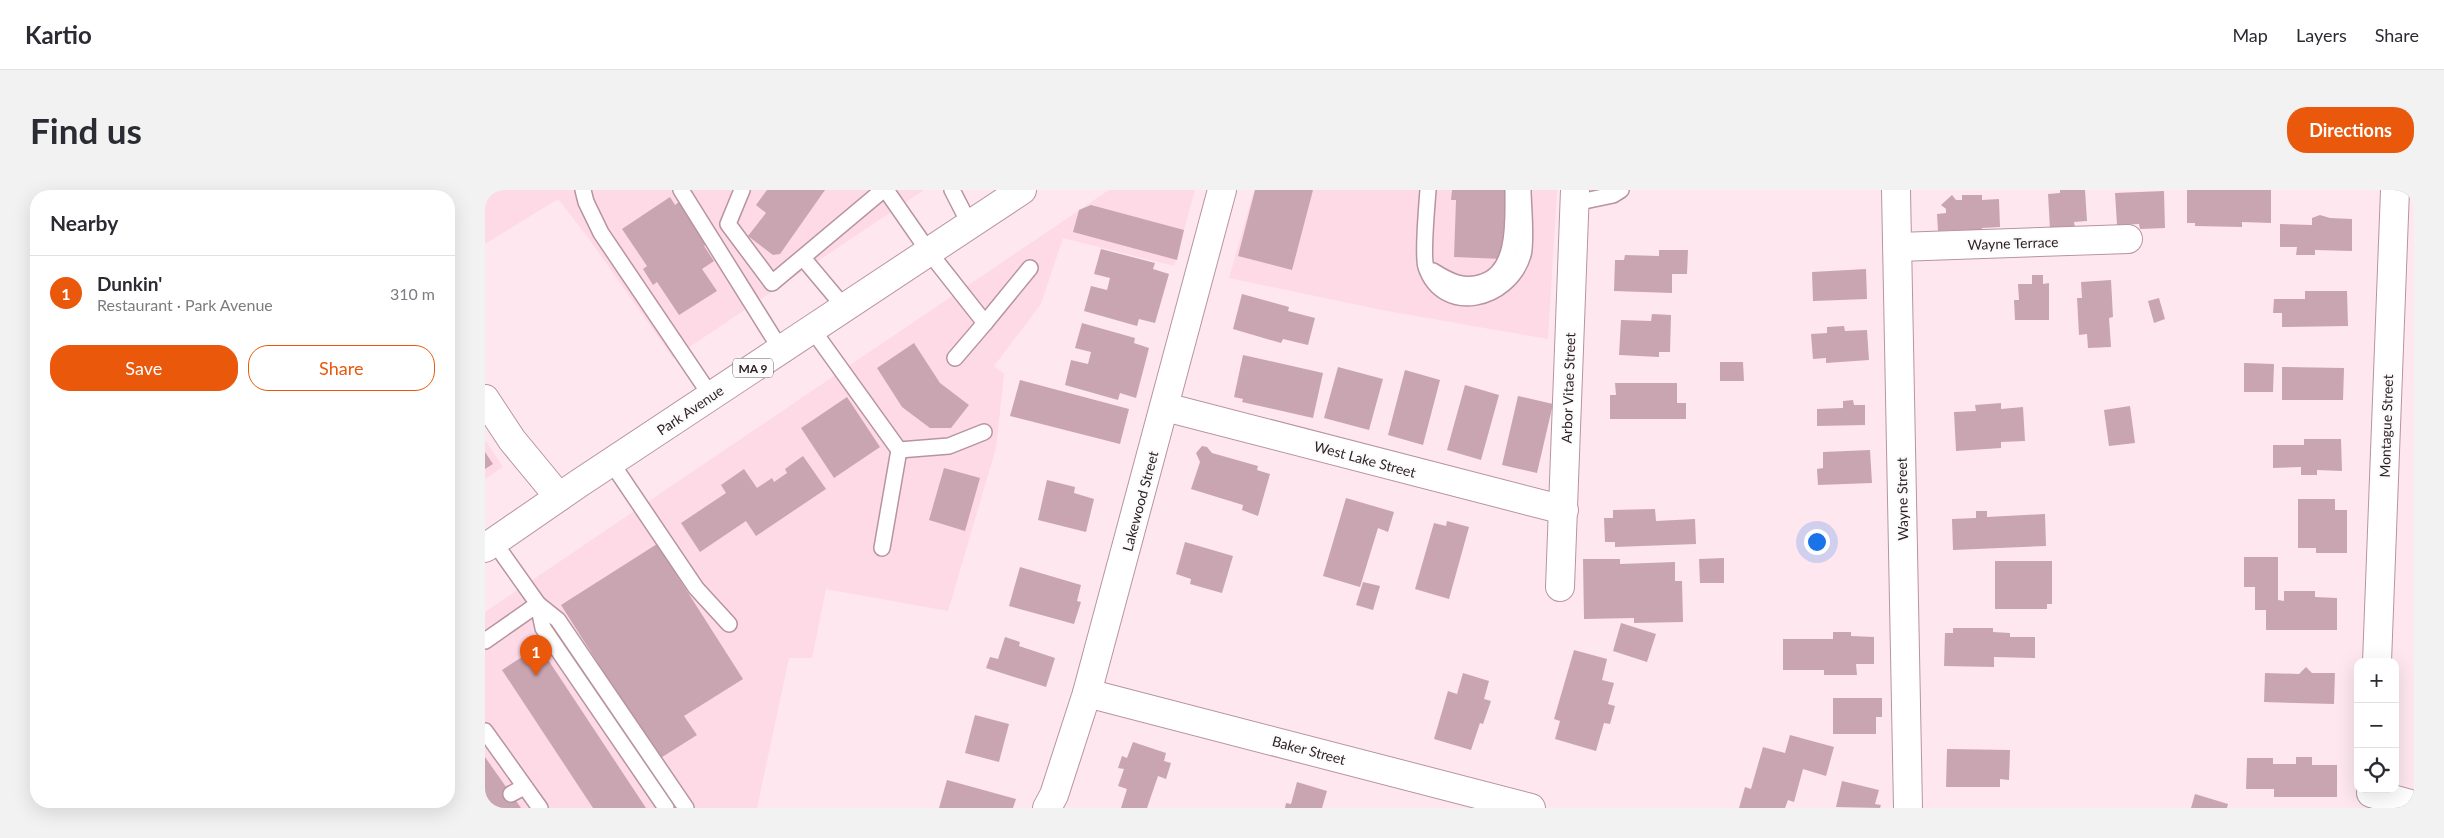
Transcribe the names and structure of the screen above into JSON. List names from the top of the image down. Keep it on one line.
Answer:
{"streets":{"main road":["Wayne Terrace","MA 9","Arbor Vitae Street","Park Avenue","Montague Street","West Lake Street","Wayne Street","Lakewood Street","Baker Street"]},"crossings":[["Wayne Terrace","Wayne Street"],["Arbor Vitae Street","West Lake Street"],["West Lake Street","Lakewood Street"],["Lakewood Street","Baker Street"]],"page":{"header":"Kartio","nav":["Map","Layers","Share"],"buttons":["Directions",["Save","Share"]],"title":"Find us","heading":"Nearby","list":[{"mark":"1","name":"Dunkin'","note":"Restaurant · Park Avenue","value":"310 m"}],"pins":"1","map_buttons":["+","−"]}}
